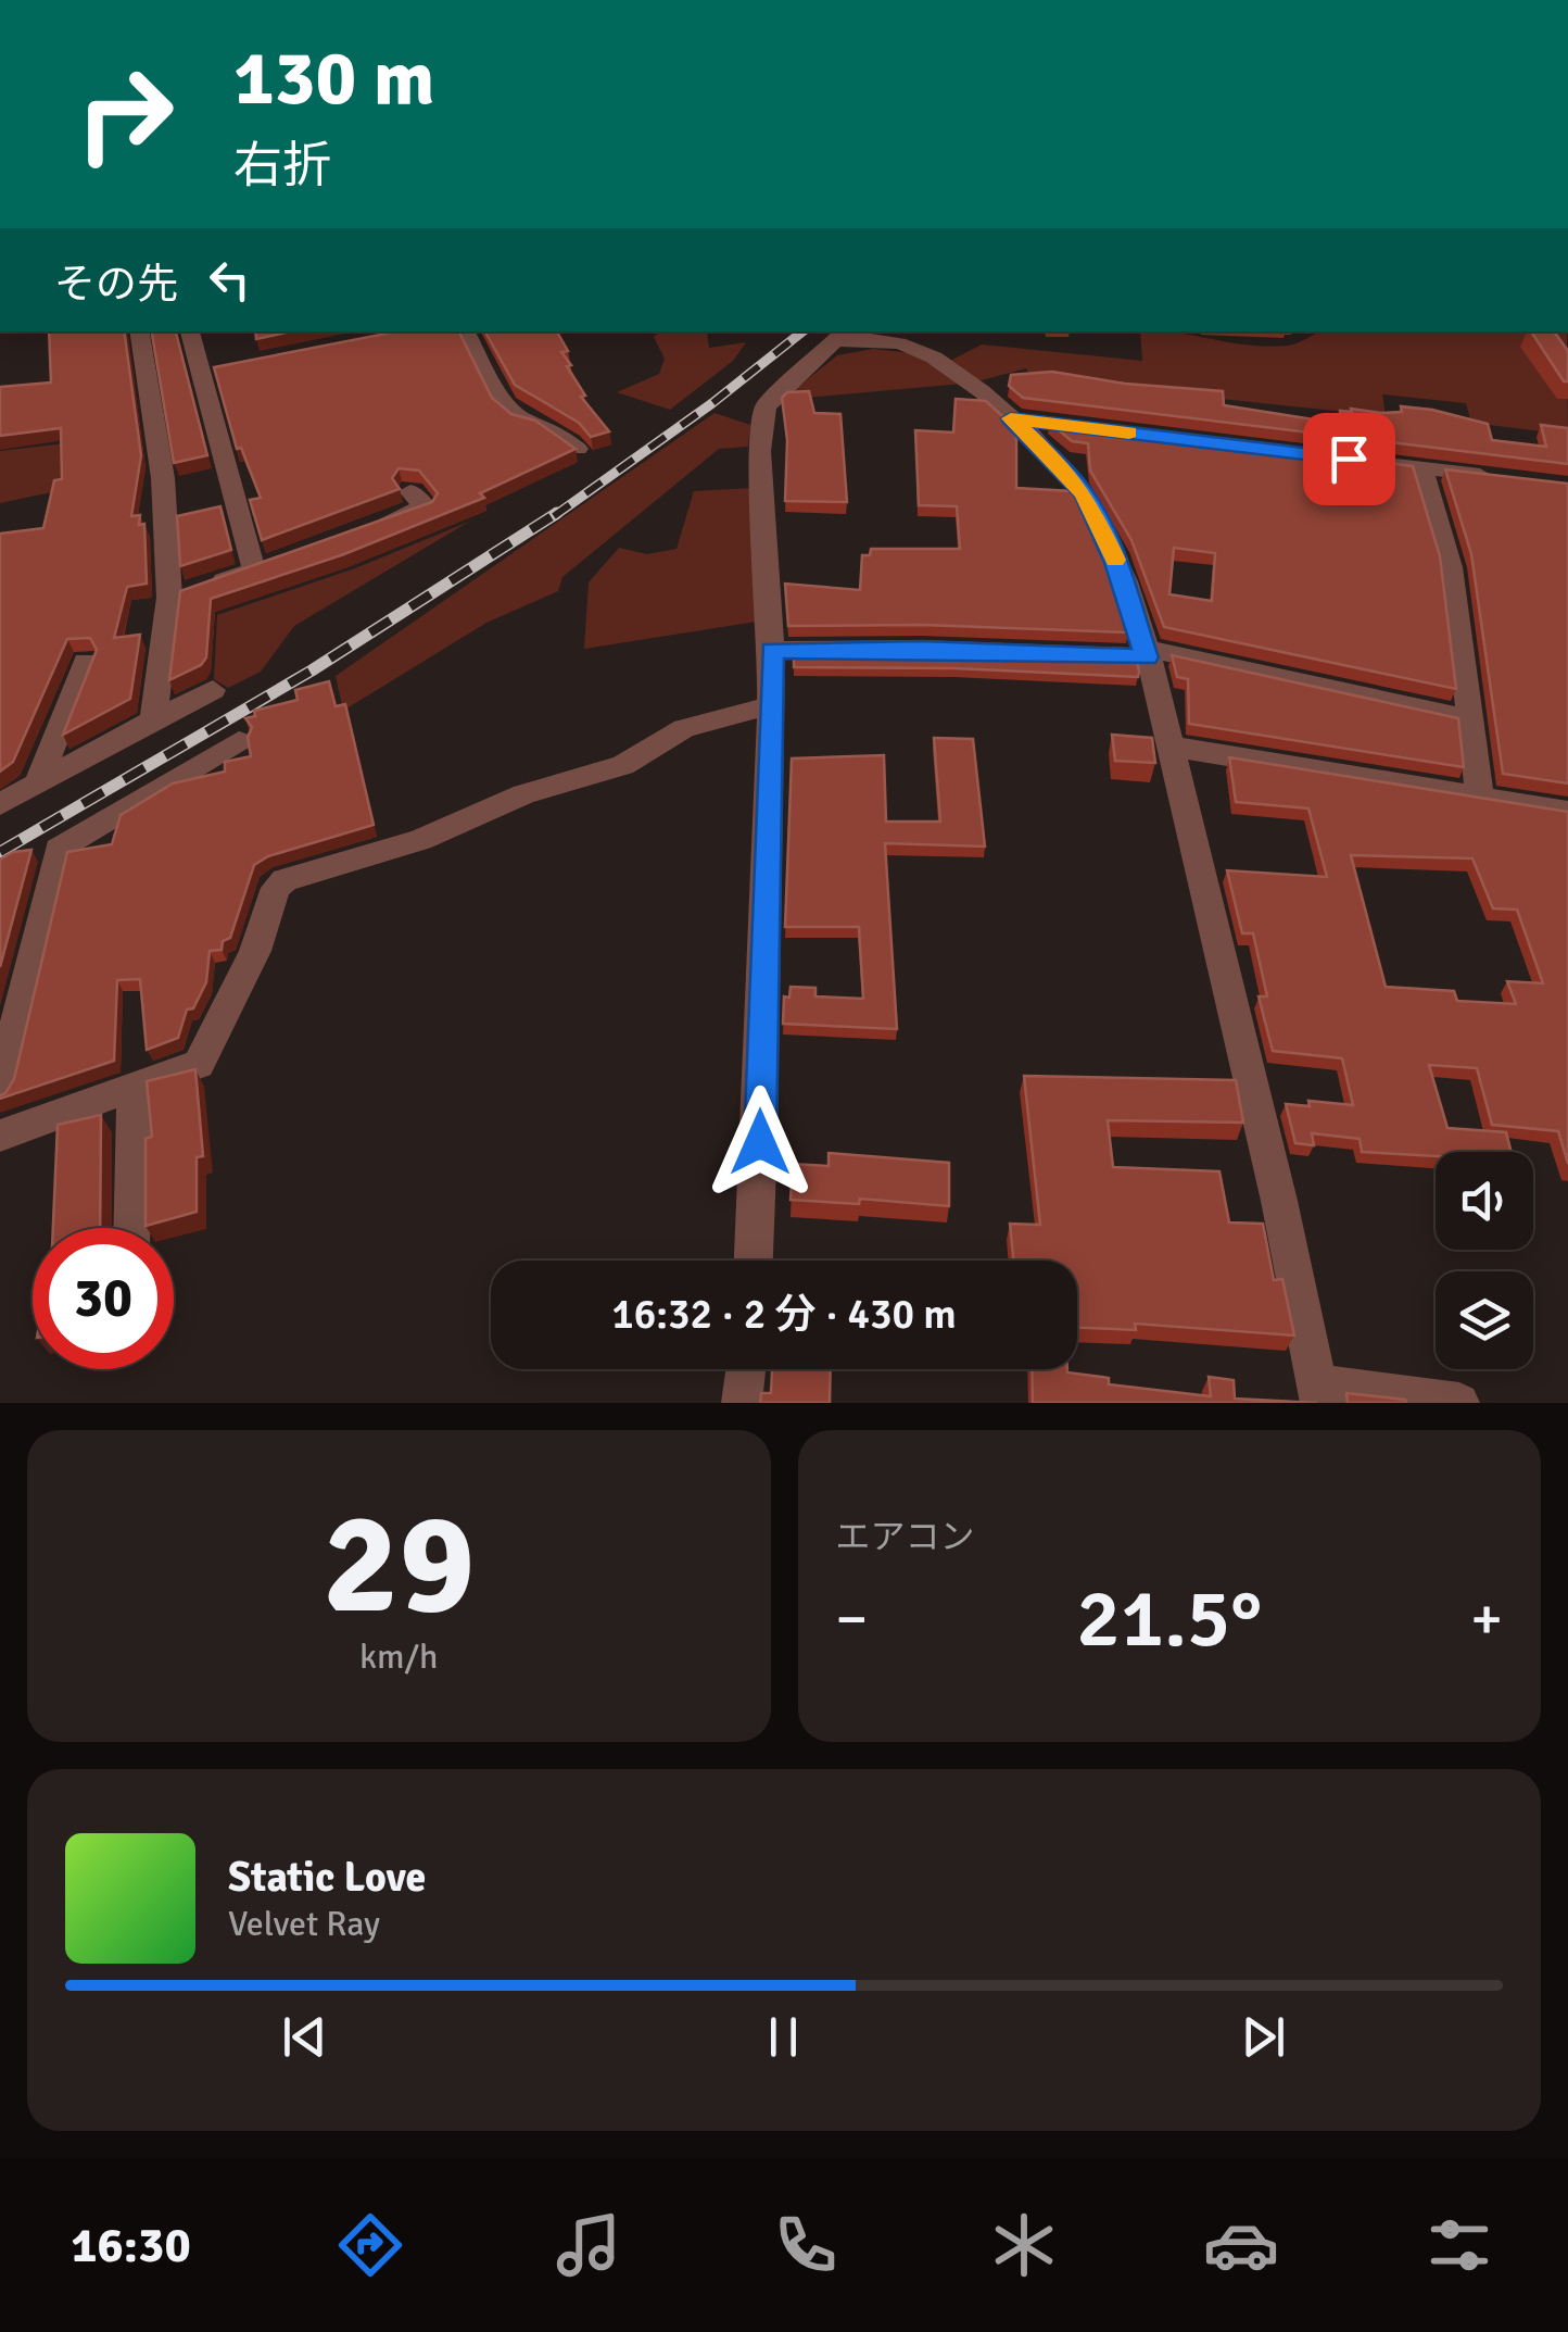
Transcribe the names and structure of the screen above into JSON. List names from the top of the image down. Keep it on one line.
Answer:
{"page":{"turn":["130 m","右折"],"then":"その先","limit":"30","trip":"16:32 · 2 分 · 430 m","tile":[["29","km/h"],"エアコン"],"heat":["−","21.5°","+"],"song":["Static Love","Velvet Ray"],"tabs":"16:30"}}
